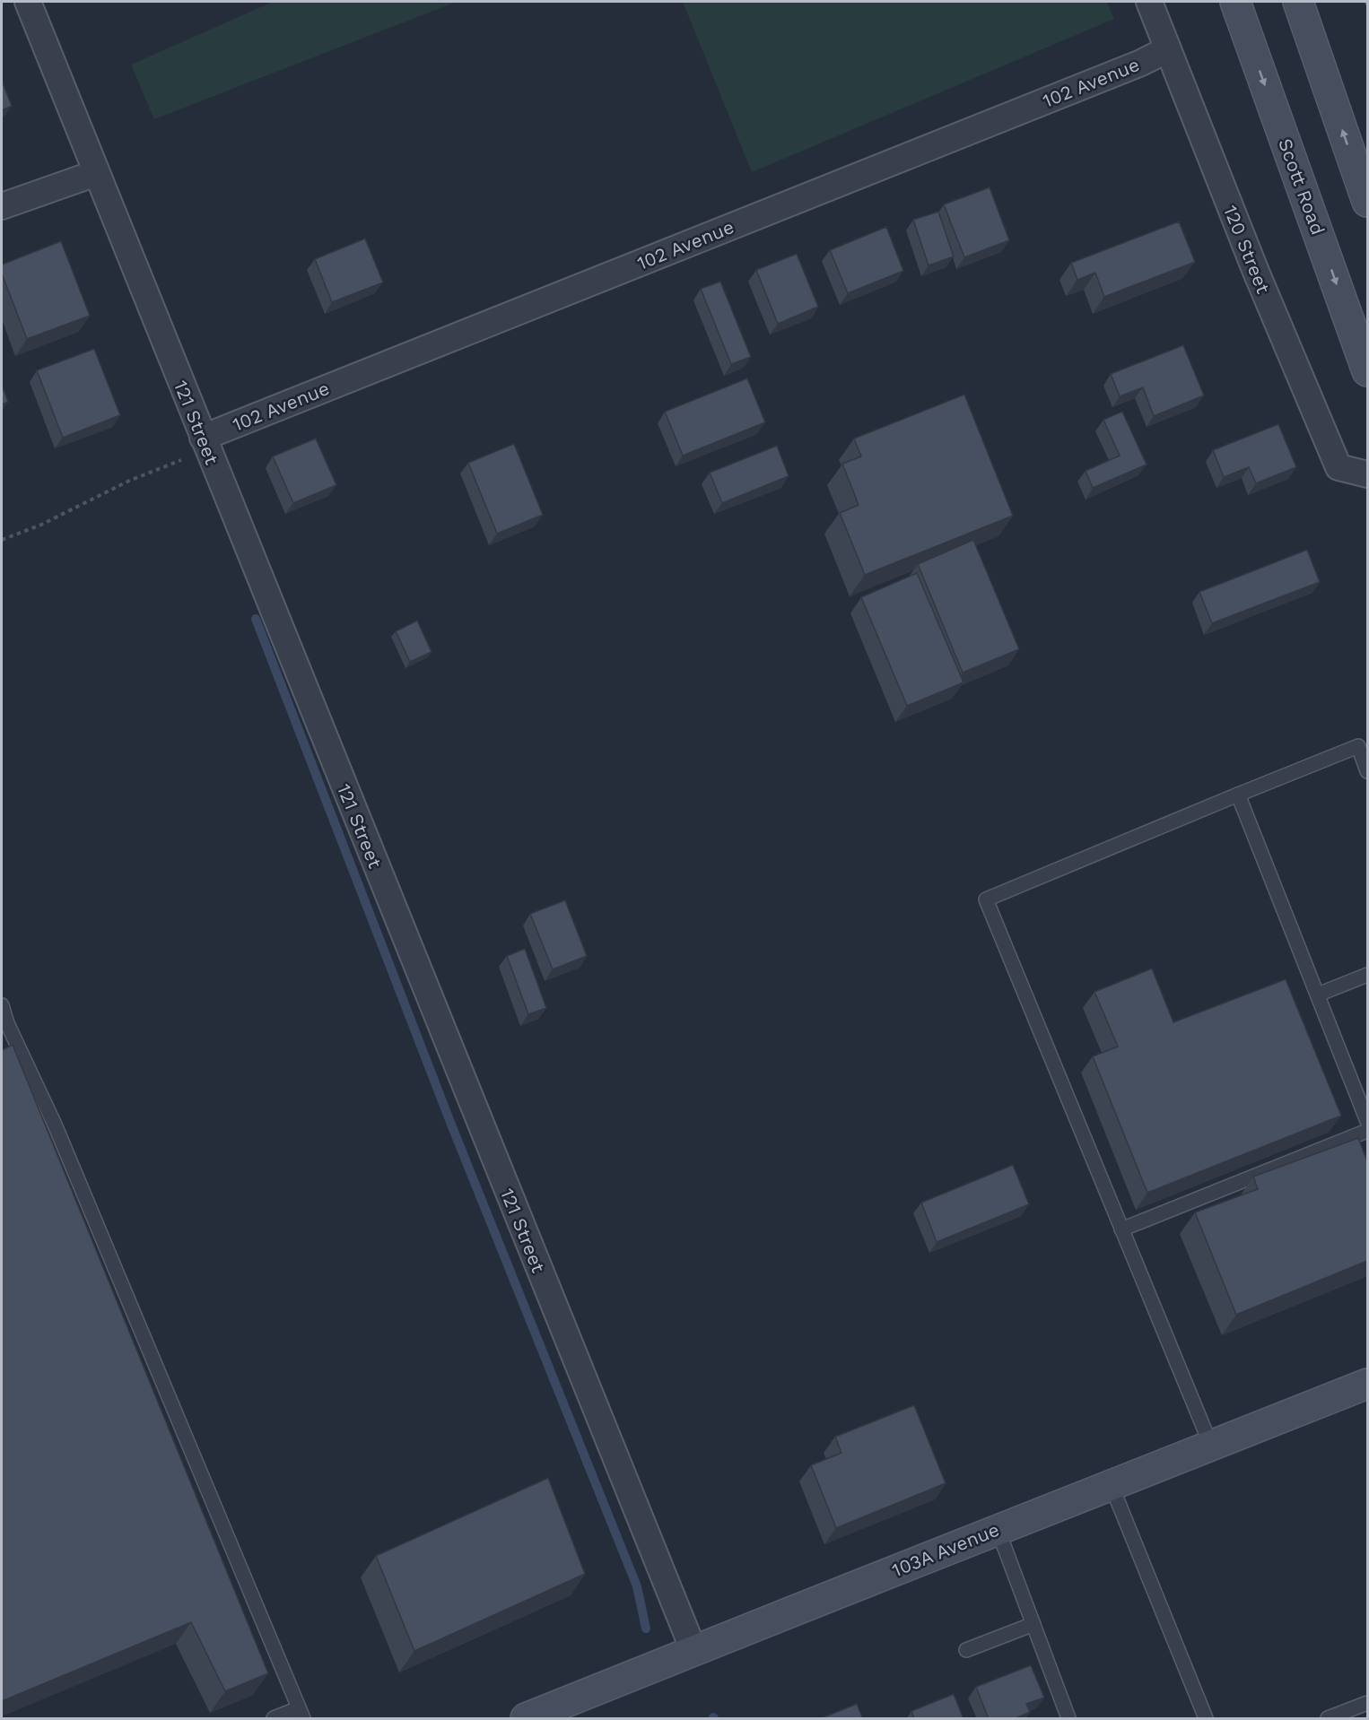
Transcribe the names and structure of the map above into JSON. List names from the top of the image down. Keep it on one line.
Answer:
{"streets":{"street":["102 Avenue","Scott Road","120 Street","121 Street","103A Avenue"]},"crossings":[["102 Avenue","120 Street"],["102 Avenue","121 Street"],["121 Street","103A Avenue"]]}
